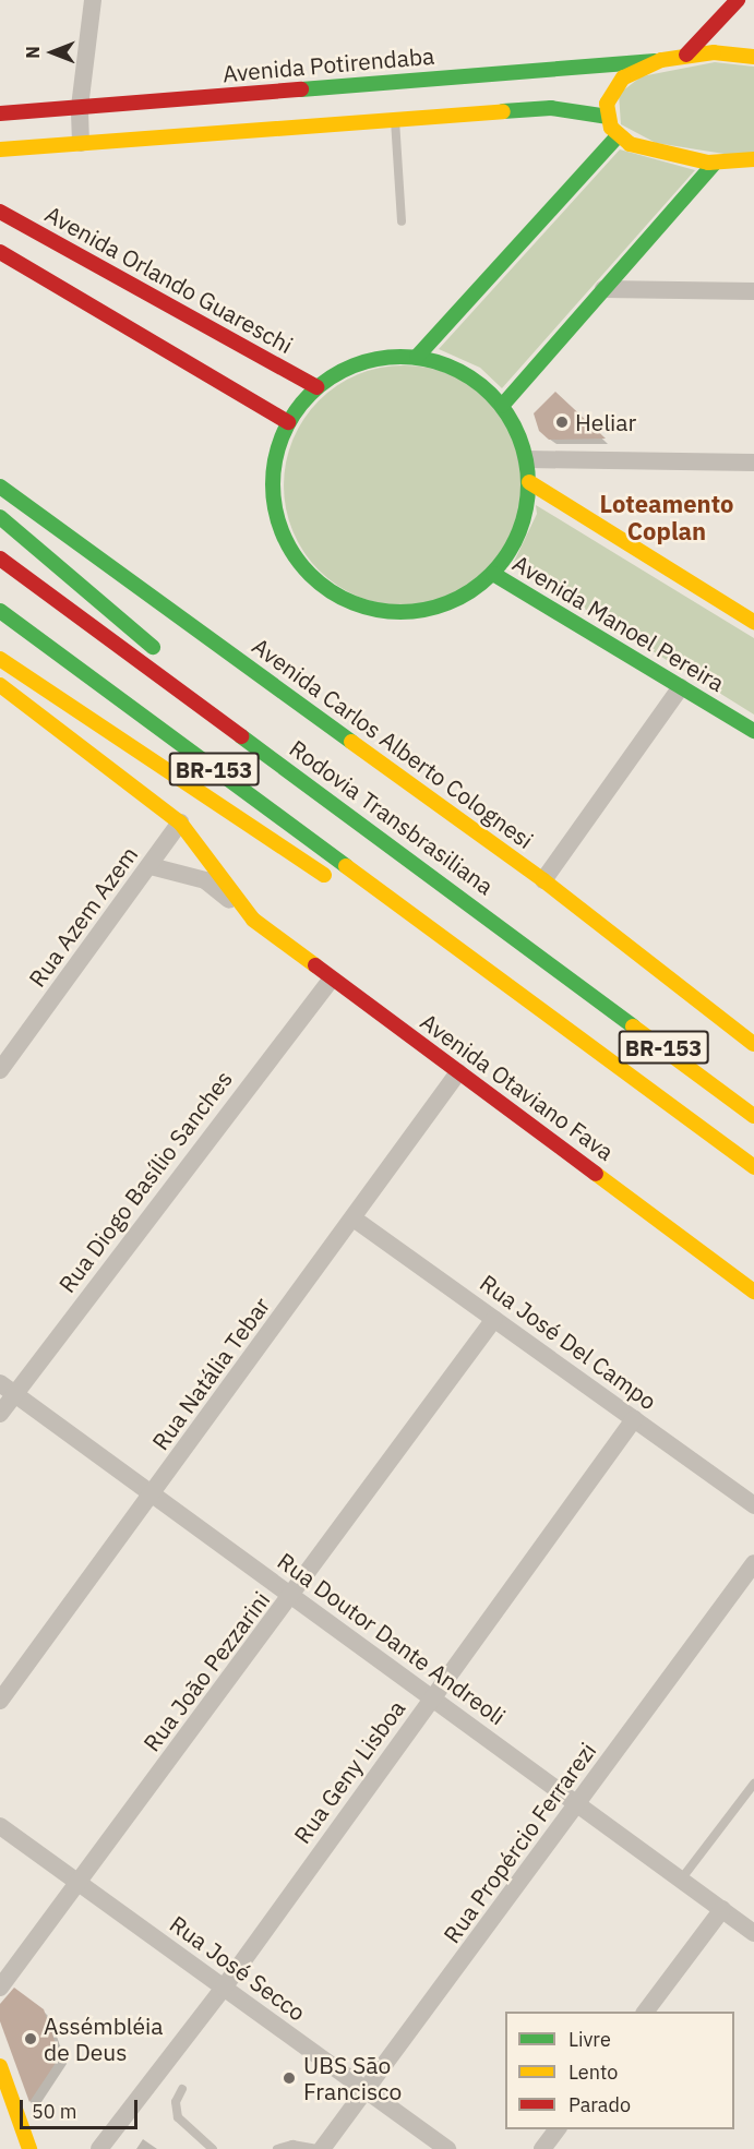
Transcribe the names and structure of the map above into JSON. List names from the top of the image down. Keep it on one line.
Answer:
{"streets":{"main road":["Avenida Potirendaba","Avenida Orlando Guareschi","Avenida Manoel Pereira","Avenida Carlos Alberto Colognesi","BR-153","Rodovia Transbrasiliana","Avenida Otaviano Fava"],"street":["Rua Azem Azem","Rua Diogo Basílio Sanches","Rua José Del Campo","Rua Natália Tebar","Rua Doutor Dante Andreoli","Rua João Pezzarini","Rua Geny Lisboa","Rua Propércio Ferrarezi","Rua José Secco"]},"crossings":[["Rua Azem Azem","Avenida Otaviano Fava"],["Avenida Otaviano Fava","Rua Diogo Basílio Sanches"],["Avenida Otaviano Fava","Rua Natália Tebar"],["Rua Diogo Basílio Sanches","Rua Doutor Dante Andreoli"],["Rua José Del Campo","Rua Natália Tebar"],["Rua José Del Campo","Rua João Pezzarini"],["Rua José Del Campo","Rua Geny Lisboa"],["Rua Natália Tebar","Rua Doutor Dante Andreoli"],["Rua Doutor Dante Andreoli","Rua João Pezzarini"],["Rua Doutor Dante Andreoli","Rua Geny Lisboa"],["Rua Doutor Dante Andreoli","Rua Propércio Ferrarezi"],["Rua João Pezzarini","Rua José Secco"],["Rua Geny Lisboa","Rua José Secco"],["Rua Propércio Ferrarezi","Rua José Secco"]],"districts":["Loteamento Coplan"],"places":["Heliar","Assémbléia de Deus","UBS São Francisco"],"legend":["Livre","Lento","Parado"],"scale_bar":"50 m","north":"left"}
